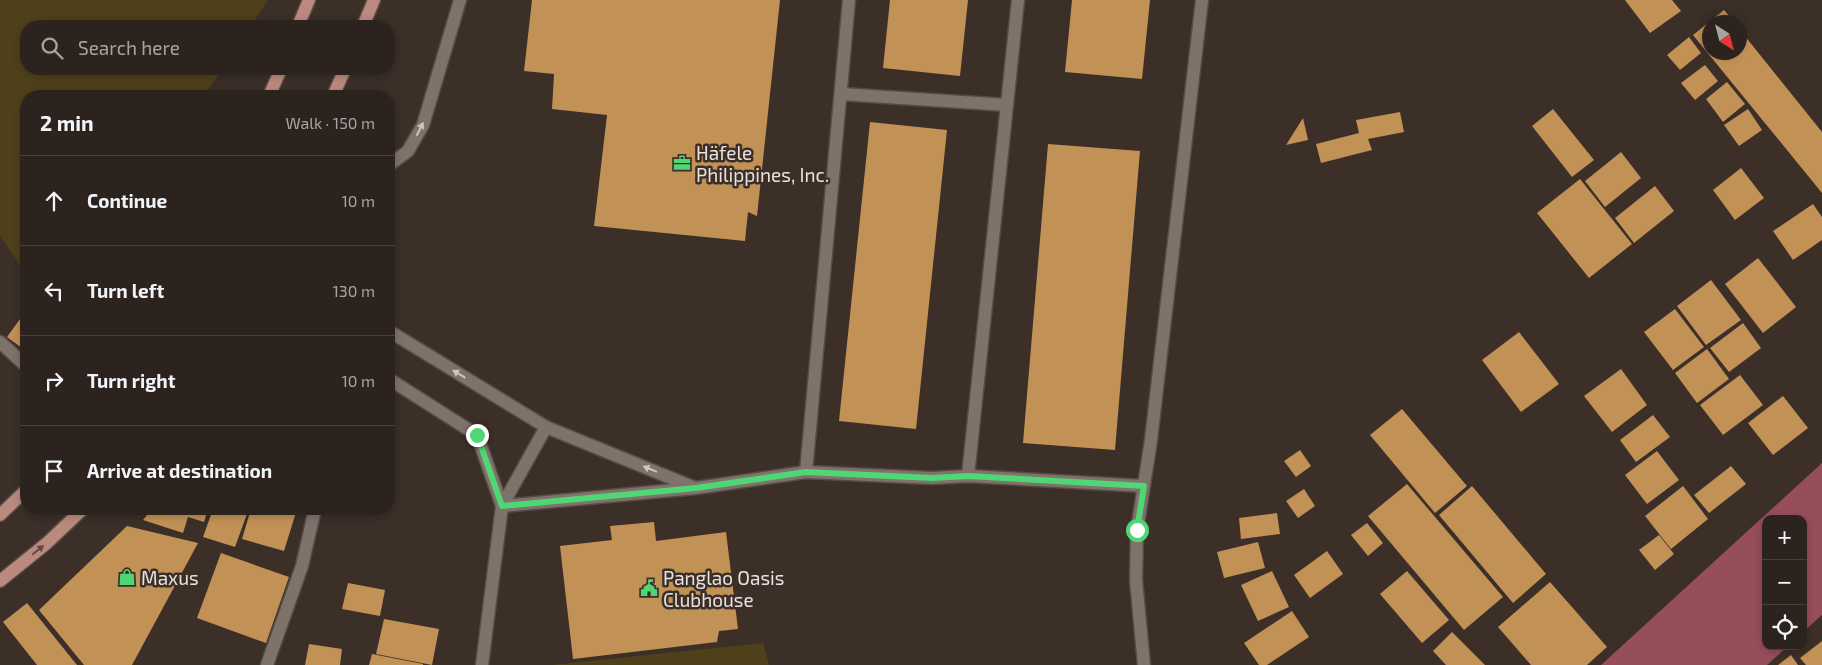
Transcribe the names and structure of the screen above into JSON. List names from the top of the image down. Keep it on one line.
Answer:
{"places":{"office":["Häfele Philippines, Inc."],"shop":["Maxus"],"public building":["Panglao Oasis Clubhouse"]},"north":"bottom right","page":{"search":"Search here","heading":["2 min","Walk · 150 m"],"list":[["Continue","10 m"],["Turn left","130 m"],["Turn right","10 m"],"Arrive at destination"],"map_buttons":["+","−"]}}
